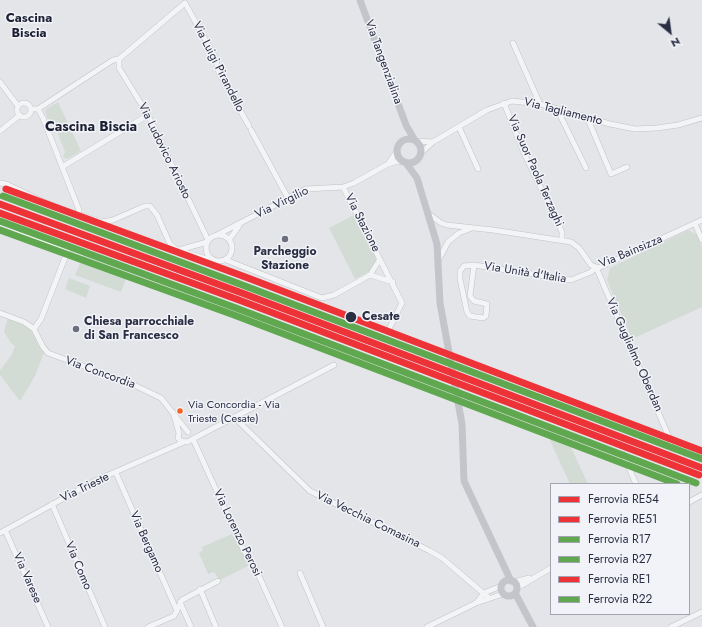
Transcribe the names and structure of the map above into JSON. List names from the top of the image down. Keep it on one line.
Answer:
{"streets":{"street":["Via Tangenzialina","Via Luigi Pirandello","Via Tagliamento","Via Ludovico Ariosto","Via Suor Paola Terzaghi","Via Virgilio","Via Stazione","Via Bainsizza","Via Unità d'Italia","Via Guglielmo Oberdan","Via Concordia","Via Trieste","Via Vecchia Comasina","Via Lorenzo Perosi","Via Bergamo","Via Como","Via Varese"]},"crossings":[["Via Tangenzialina","Via Tagliamento"],["Via Tangenzialina","Via Virgilio"],["Via Luigi Pirandello","Via Ludovico Ariosto"],["Via Luigi Pirandello","Via Virgilio"],["Via Tagliamento","Via Suor Paola Terzaghi"],["Via Tagliamento","Via Virgilio"],["Via Ludovico Ariosto","Via Virgilio"],["Via Ludovico Ariosto","Via Stazione"],["Via Suor Paola Terzaghi","Via Bainsizza"],["Via Virgilio","Via Stazione"],["Via Bainsizza","Via Unità d'Italia"],["Via Bainsizza","Via Guglielmo Oberdan"],["Via Unità d'Italia","Via Guglielmo Oberdan"],["Via Concordia","Via Trieste"],["Via Concordia","Via Lorenzo Perosi"],["Via Trieste","Via Lorenzo Perosi"],["Via Trieste","Via Bergamo"],["Via Trieste","Via Como"],["Via Trieste","Via Varese"]],"districts":["Cascina Biscia","Cascina Biscia"],"places":["Parcheggio Stazione","Cesate","Chiesa parrocchiale di San Francesco","Via Concordia - Via Trieste (Cesate)"],"lines":["rail line RE1","rail line R17","rail line RE54","rail line RE51","rail line R27","rail line R22"],"legend":["Ferrovia RE54","Ferrovia RE51","Ferrovia R17","Ferrovia R27","Ferrovia RE1","Ferrovia R22"],"north":"bottom right"}
